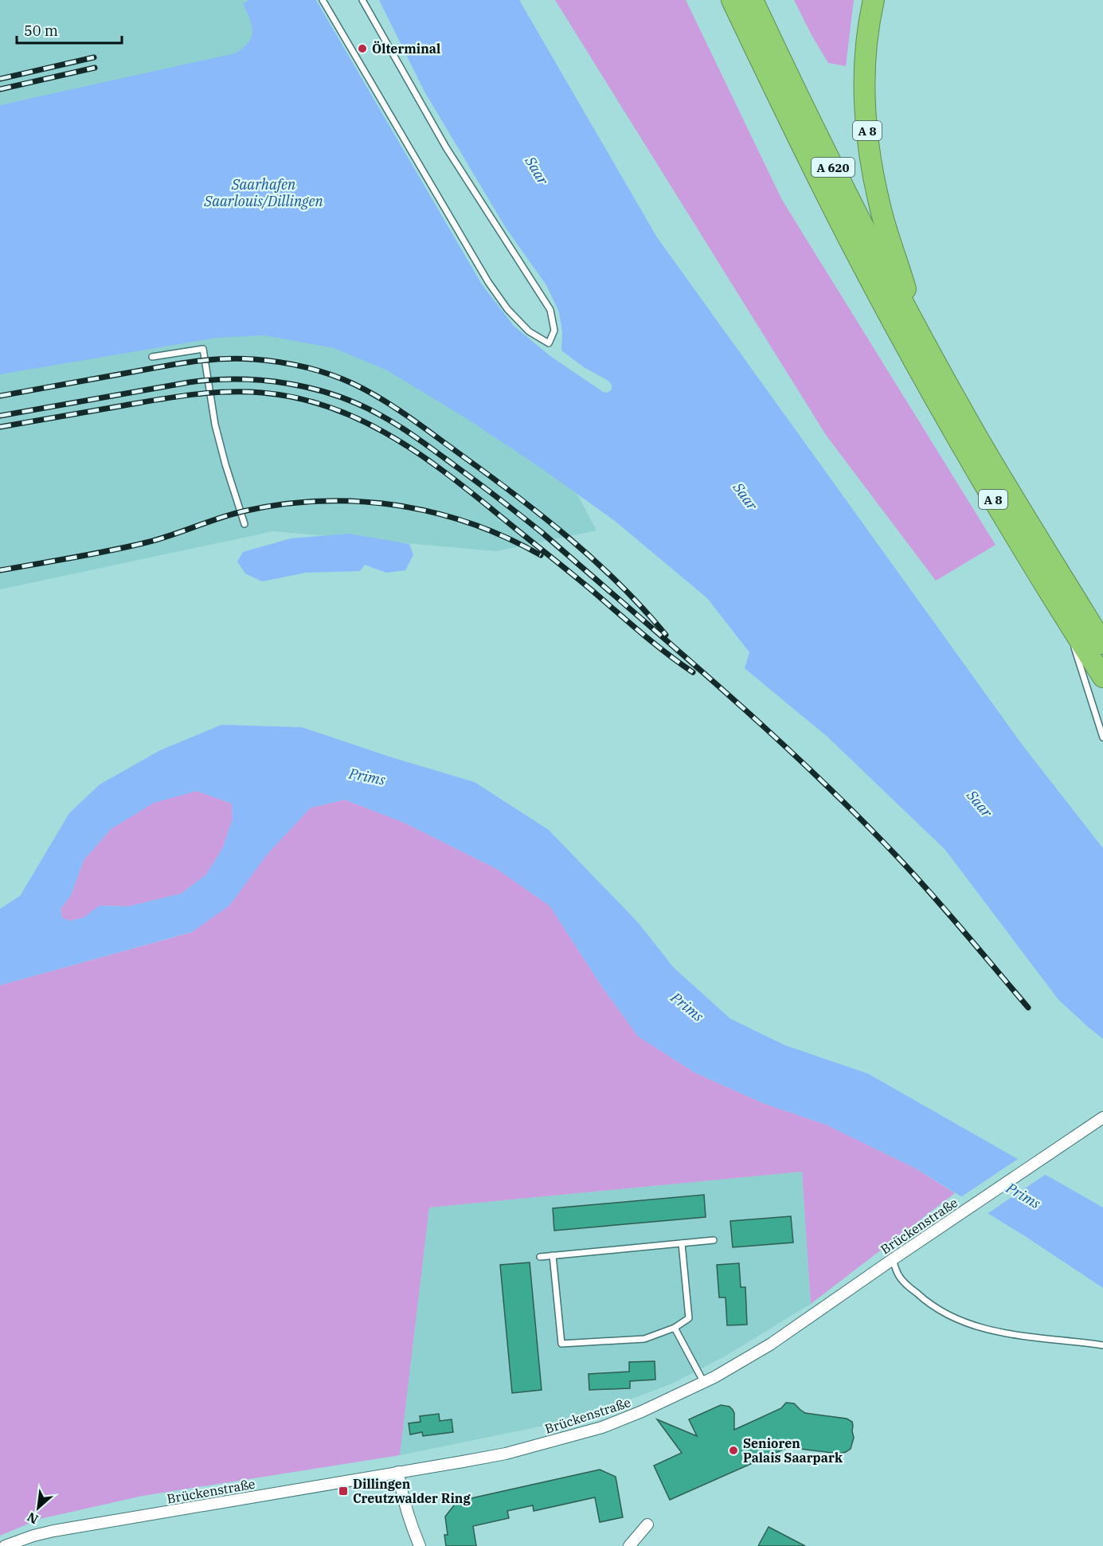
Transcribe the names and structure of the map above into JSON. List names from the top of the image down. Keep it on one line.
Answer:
{"streets":{"highway":["A 8","A 620"],"street":["Brückenstraße"]},"crossings":[["A 8","A 620"]],"water":["Saar","Saarhafen Saarlouis/Dillingen","Prims"],"places":{"other":["Ölterminal","Senioren Palais Saarpark"],"transit":["Dillingen Creutzwalder Ring"]},"scale_bar":"50 m","north":"bottom left"}
